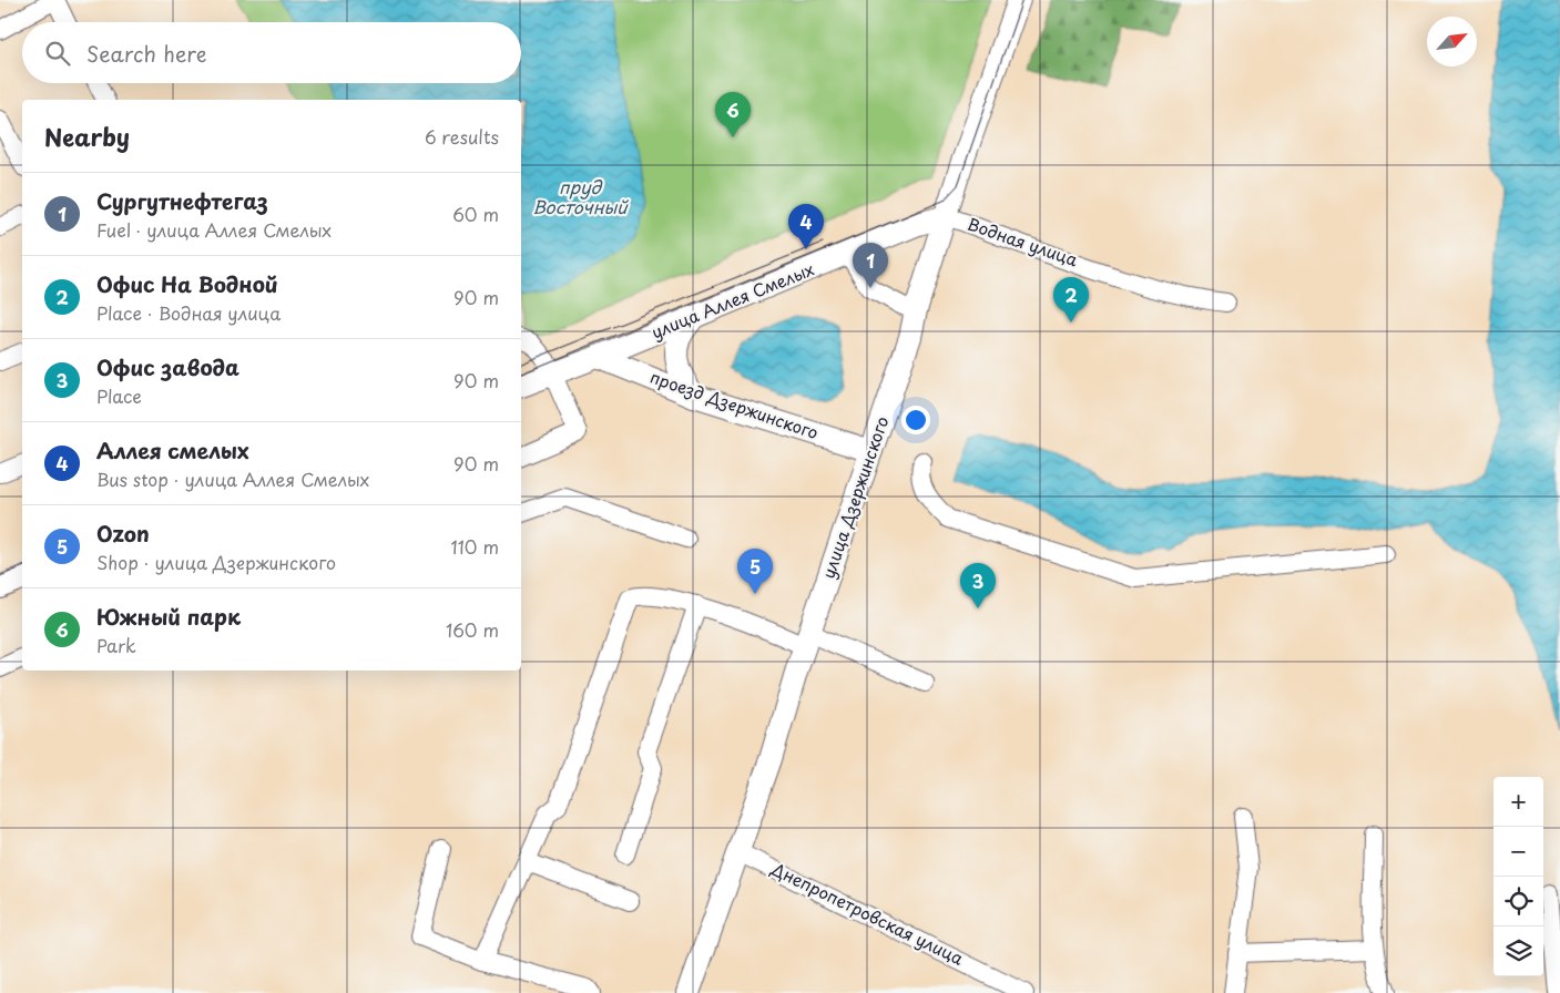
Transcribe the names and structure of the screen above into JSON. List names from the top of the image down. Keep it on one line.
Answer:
{"streets":{"main road":["улица Аллея Смелых","проезд Дзержинского","улица Дзержинского"],"street":["Водная улица","Днепропетровская улица"]},"crossings":[["Водная улица","улица Аллея Смелых"],["Водная улица","улица Дзержинского"],["улица Аллея Смелых","проезд Дзержинского"],["улица Аллея Смелых","улица Дзержинского"],["проезд Дзержинского","улица Дзержинского"],["улица Дзержинского","Днепропетровская улица"]],"water":["пруд Восточный"],"north":"top right","page":{"search":"Search here","pins":["6","4","1","2","5","3"],"heading":["Nearby","6 results"],"list":[{"mark":"1","name":"Сургутнефтегаз","note":"Fuel · улица Аллея Смелых","value":"60 m"},{"mark":"2","name":"Офис На Водной","note":"Place · Водная улица","value":"90 m"},{"mark":"3","name":"Офис завода","note":"Place","value":"90 m"},{"mark":"4","name":"Аллея смелых","note":"Bus stop · улица Аллея Смелых","value":"90 m"},{"mark":"5","name":"Ozon","note":"Shop · улица Дзержинского","value":"110 m"},{"mark":"6","name":"Южный парк","note":"Park","value":"160 m"}],"map_buttons":["+","−"]}}
